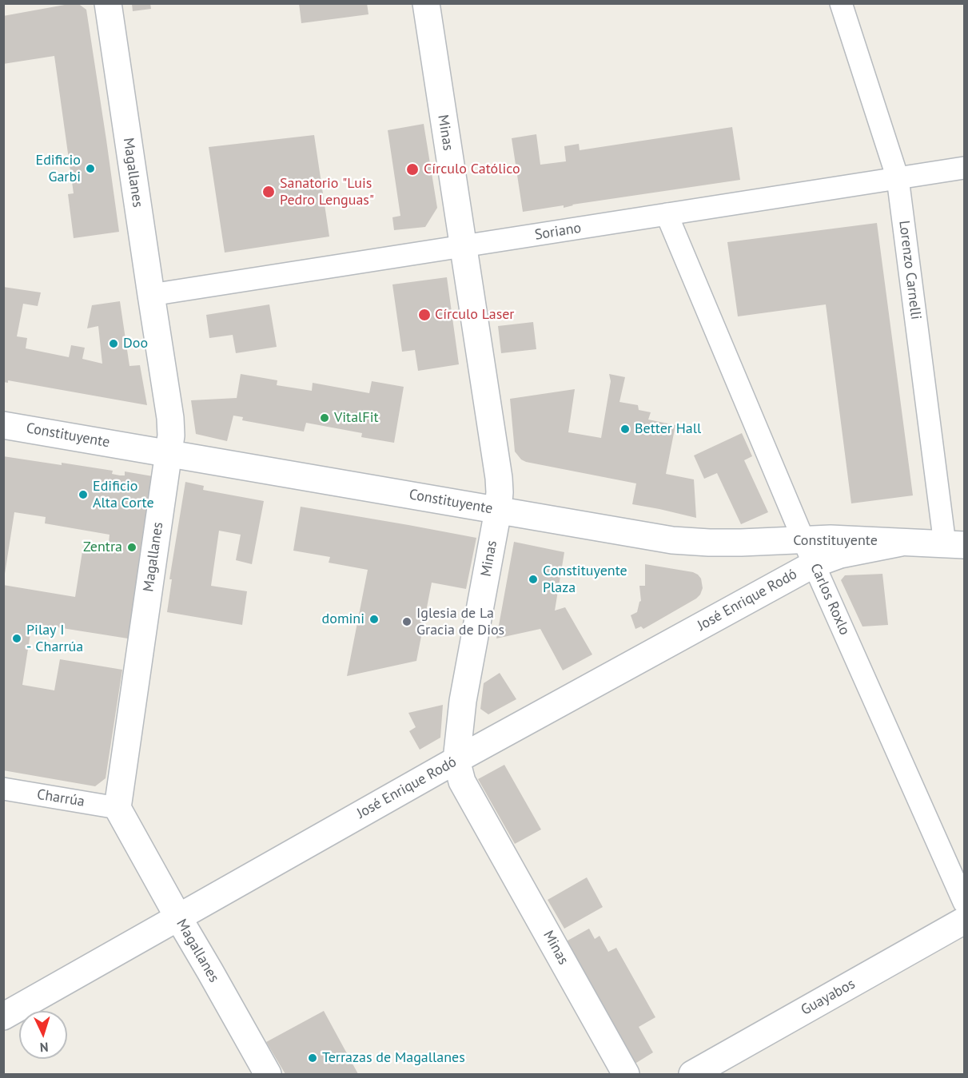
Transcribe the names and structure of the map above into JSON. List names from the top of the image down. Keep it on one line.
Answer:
{"streets":{"street":["Minas","Magallanes","Soriano","Lorenzo Carnelli","Constituyente","Carlos Roxlo","José Enrique Rodó","Charrúa","Guayabos"]},"crossings":[["Minas","Soriano"],["Minas","Constituyente"],["Minas","José Enrique Rodó"],["Magallanes","Soriano"],["Magallanes","Constituyente"],["Magallanes","José Enrique Rodó"],["Magallanes","Charrúa"],["Soriano","Lorenzo Carnelli"],["Soriano","Carlos Roxlo"],["Lorenzo Carnelli","Constituyente"],["Constituyente","Carlos Roxlo"],["Constituyente","José Enrique Rodó"],["Carlos Roxlo","José Enrique Rodó"]],"places":["Edificio Garbi","Círculo Católico","Sanatorio \"Luis Pedro Lenguas\"","Círculo Laser","Doo","VitalFit","Better Hall","Edificio Alta Corte","Zentra","Constituyente Plaza","domini","Iglesia de La Gracia de Dios","Pilay I - Charrúa","Terrazas de Magallanes"],"north":"bottom"}
